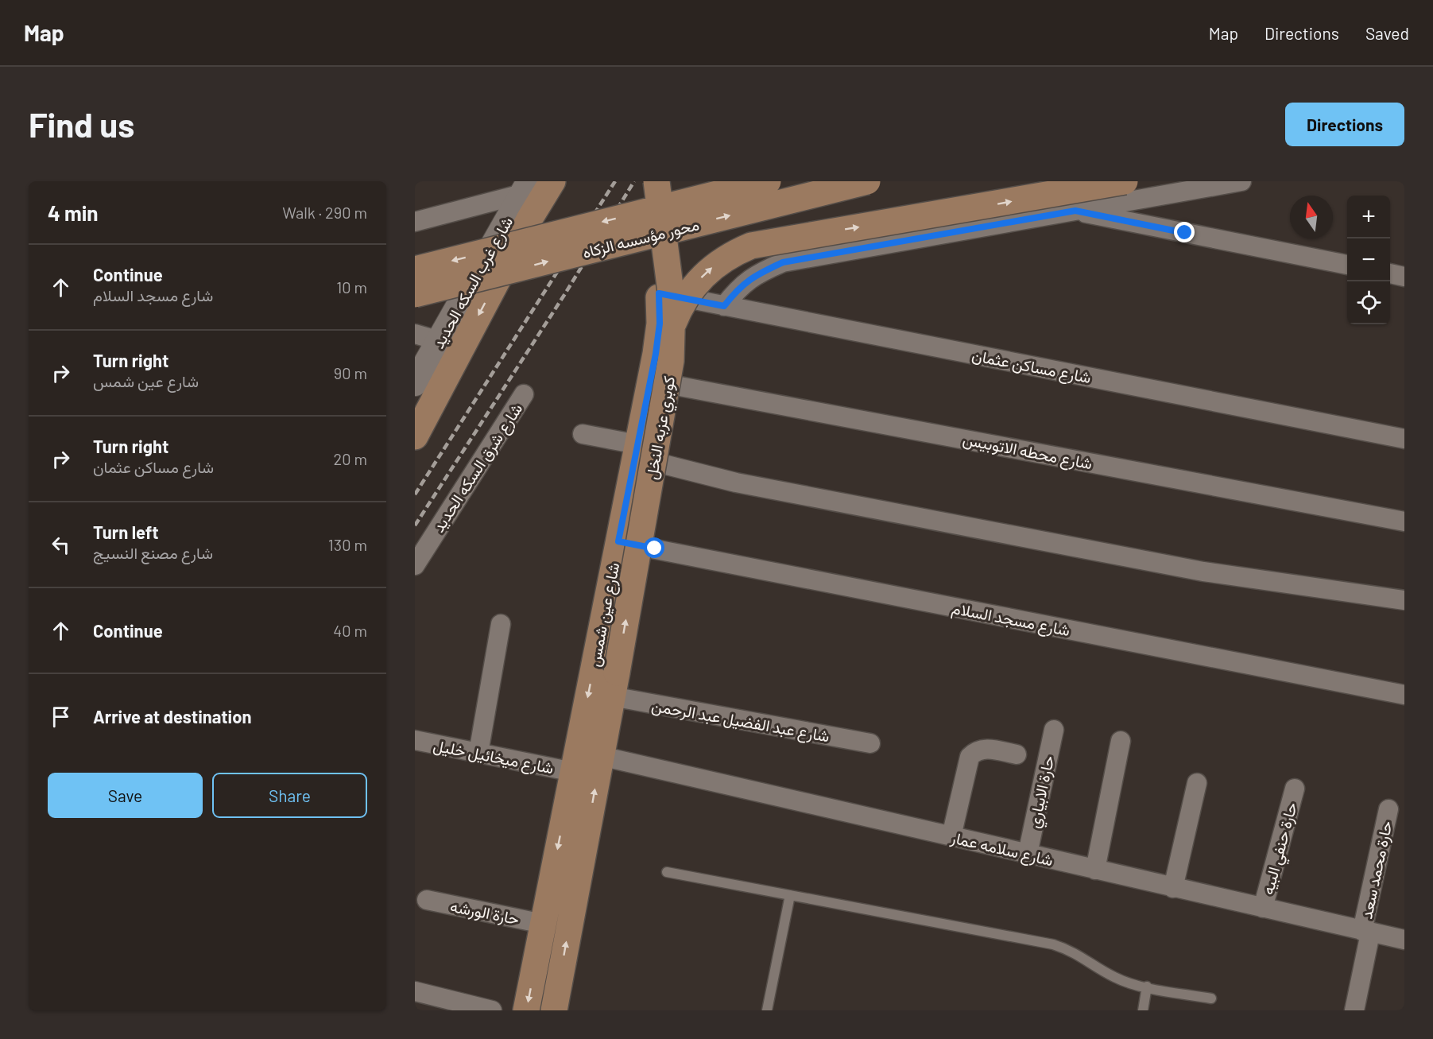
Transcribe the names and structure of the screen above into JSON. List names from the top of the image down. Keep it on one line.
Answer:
{"streets":{"main road":["محور مؤسسه الزكاه","كوبري عزبه النخل","شارع عين شمس"],"street":["شارع غرب السكه الحديد","شارع مساكن عثمان","شارع محطه الاتوبيس","شارع شرق السكه الحديد","شارع مسجد السلام","شارع عبد الفضيل عبد الرحمن","شارع ميخائيل خليل","حارة الابياري","شارع سلامه عمار","حارة حنفي البيه","حارة محمد سعد","حارة الورشه"]},"crossings":[["شارع مساكن عثمان","شارع عين شمس"],["كوبري عزبه النخل","شارع عين شمس"],["كوبري عزبه النخل","شارع عبد الفضيل عبد الرحمن"],["شارع محطه الاتوبيس","شارع عين شمس"],["شارع عين شمس","شارع مسجد السلام"],["شارع عين شمس","شارع ميخائيل خليل"],["شارع عين شمس","حارة الورشه"],["حارة الابياري","شارع سلامه عمار"],["شارع سلامه عمار","حارة حنفي البيه"],["شارع سلامه عمار","حارة محمد سعد"]],"one_way":["كوبري عزبه النخل"],"north":"top","page":{"header":"Map","nav":["Map","Directions","Saved"],"buttons":["Directions",["Save","Share"]],"title":"Find us","heading":["4 min","Walk · 290 m"],"map_buttons":["+","−"],"list":[["Continue","شارع مسجد السلام","10 m"],["Turn right","شارع عين شمس","90 m"],["Turn right","شارع مساكن عثمان","20 m"],["Turn left","شارع مصنع النسيج","130 m"],["Continue","40 m"],"Arrive at destination"]}}
